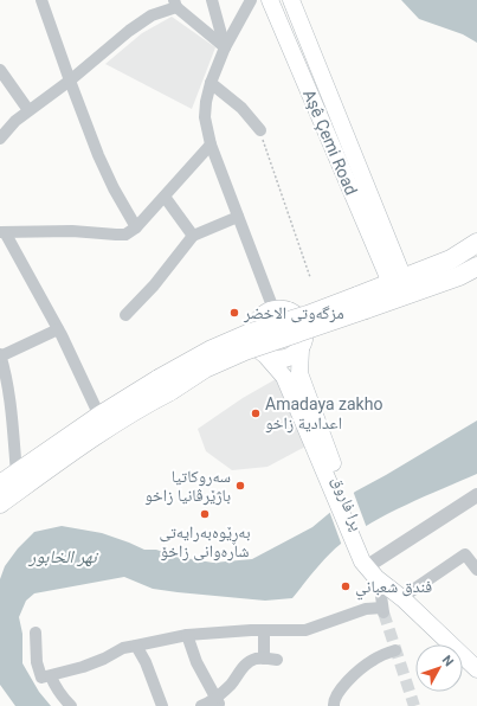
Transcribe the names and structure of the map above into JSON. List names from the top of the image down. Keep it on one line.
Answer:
{"streets":{"main road":["Aşê Çemi Road","پرا فاروق"]},"water":["نهر الخابور"],"places":["مزگەوتی الاخضر","Amadaya zakho اعدادية زاخو","سه‌روكاتيا باژێرڤانيا زاخو","بەڕێوەبەرایەتی شارەوانی زاخۆ","فندق شعباني"],"north":"top right"}
